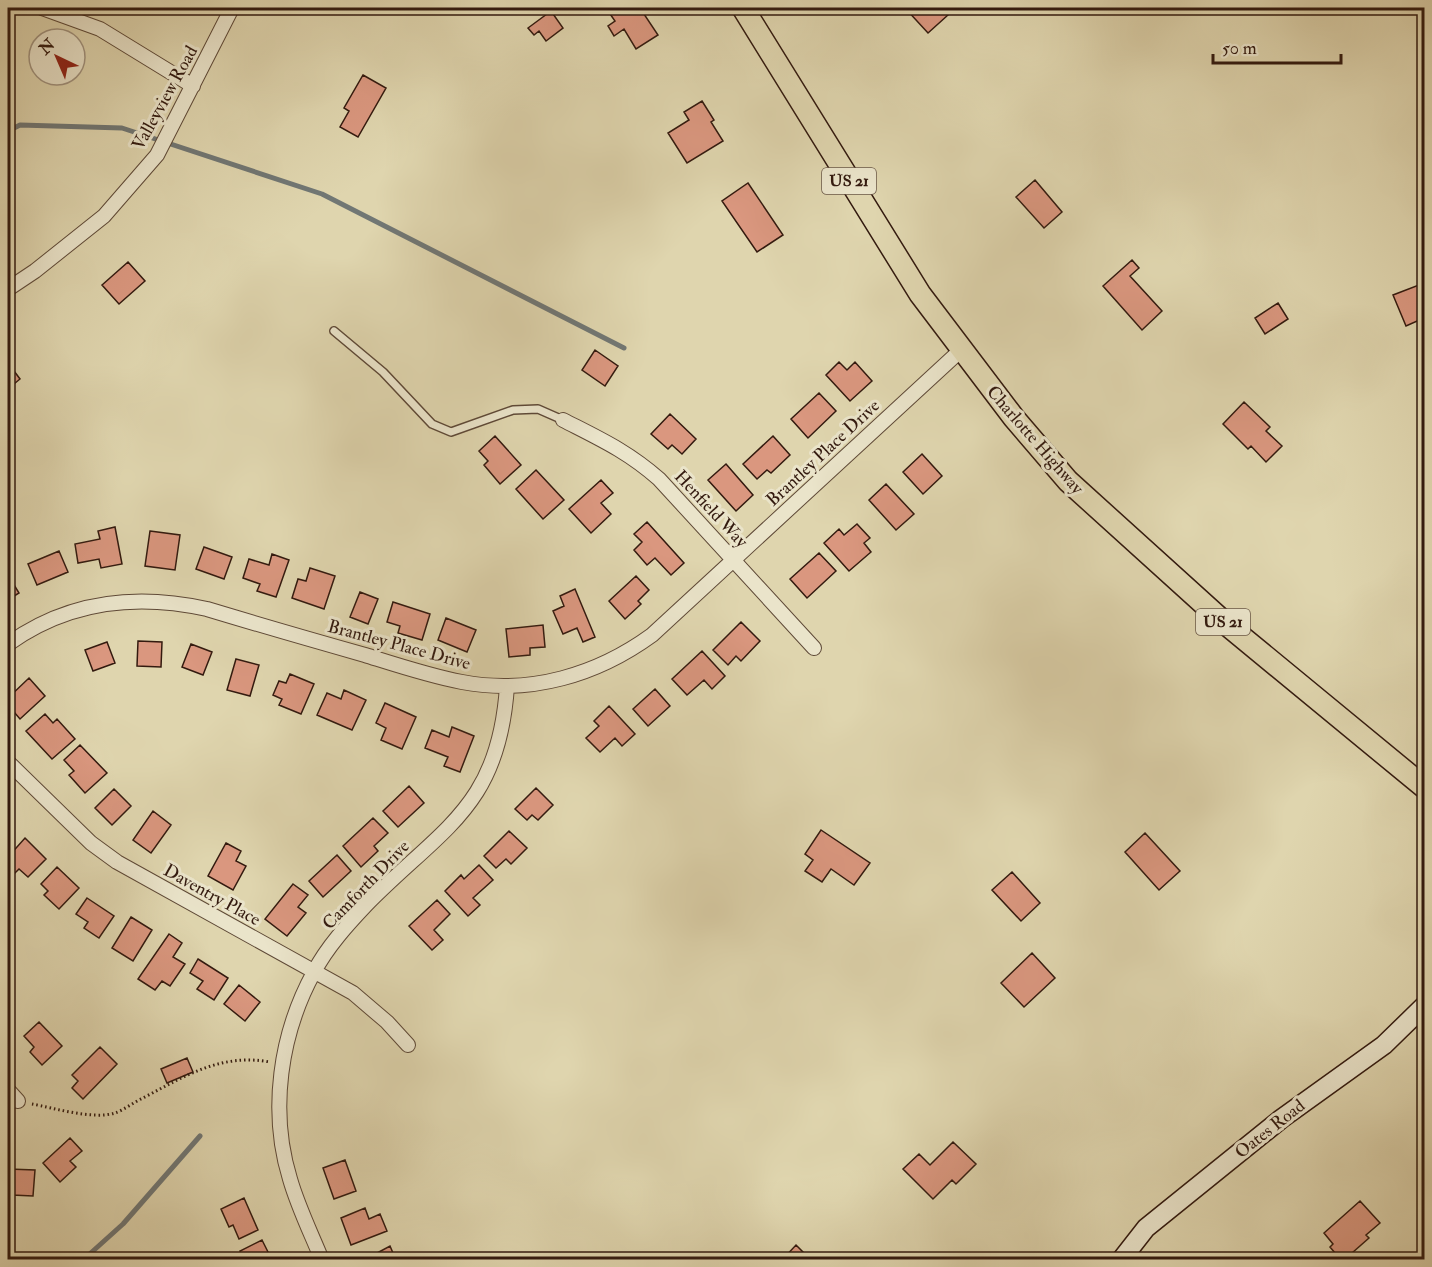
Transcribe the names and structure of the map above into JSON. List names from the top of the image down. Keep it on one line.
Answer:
{"streets":{"main road":["US 21","Charlotte Highway"],"street":["Valleyview Road","Brantley Place Drive","Henfield Way","Camforth Drive","Daventry Place","Oates Road"]},"crossings":[["Charlotte Highway","Brantley Place Drive"],["Brantley Place Drive","Henfield Way"],["Brantley Place Drive","Camforth Drive"],["Camforth Drive","Daventry Place"]],"scale_bar":"50 m","north":"top left"}
